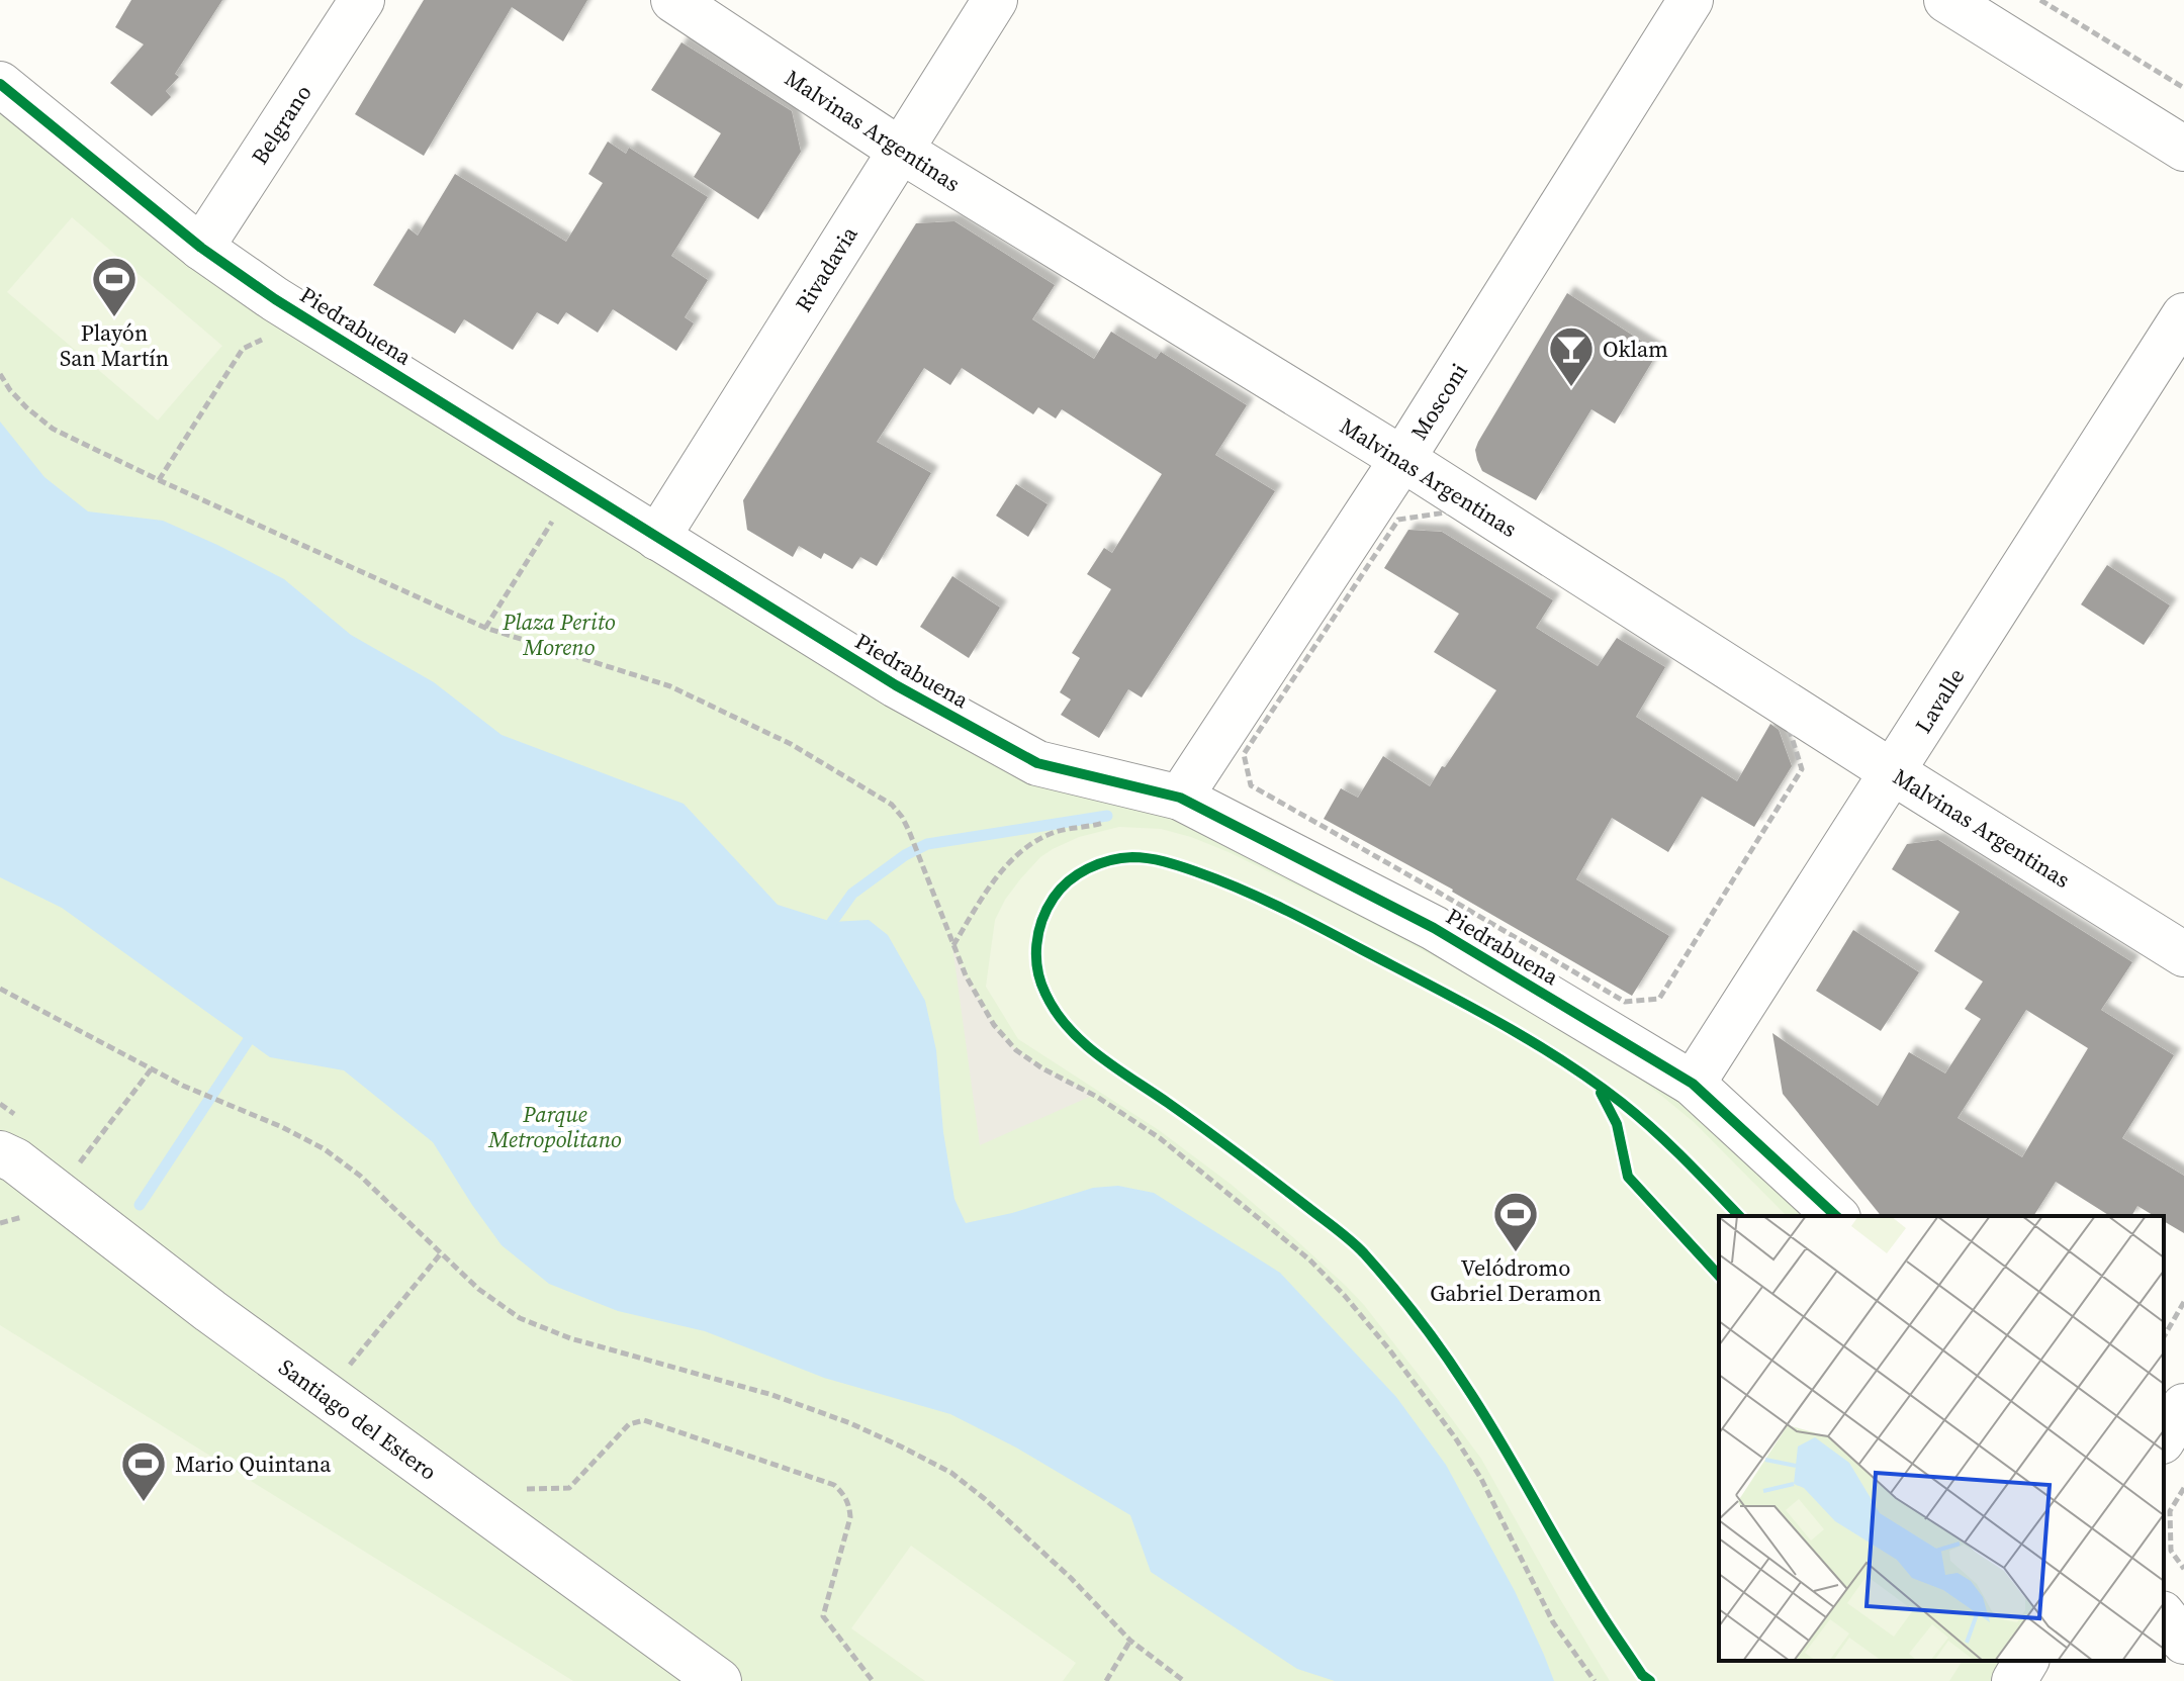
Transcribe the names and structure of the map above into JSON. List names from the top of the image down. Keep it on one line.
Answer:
{"streets":{"street":["Belgrano","Malvinas Argentinas","Rivadavia","Piedrabuena","Mosconi","Lavalle","Santiago del Estero"]},"crossings":[["Belgrano","Piedrabuena"],["Malvinas Argentinas","Rivadavia"],["Malvinas Argentinas","Mosconi"],["Malvinas Argentinas","Lavalle"],["Rivadavia","Piedrabuena"],["Piedrabuena","Mosconi"],["Piedrabuena","Lavalle"]],"parks":["Plaza Perito Moreno","Parque Metropolitano"],"places":{"sports":["Playón San Martín","Velódromo Gabriel Deramon","Mario Quintana"],"bar":["Oklam"]}}
